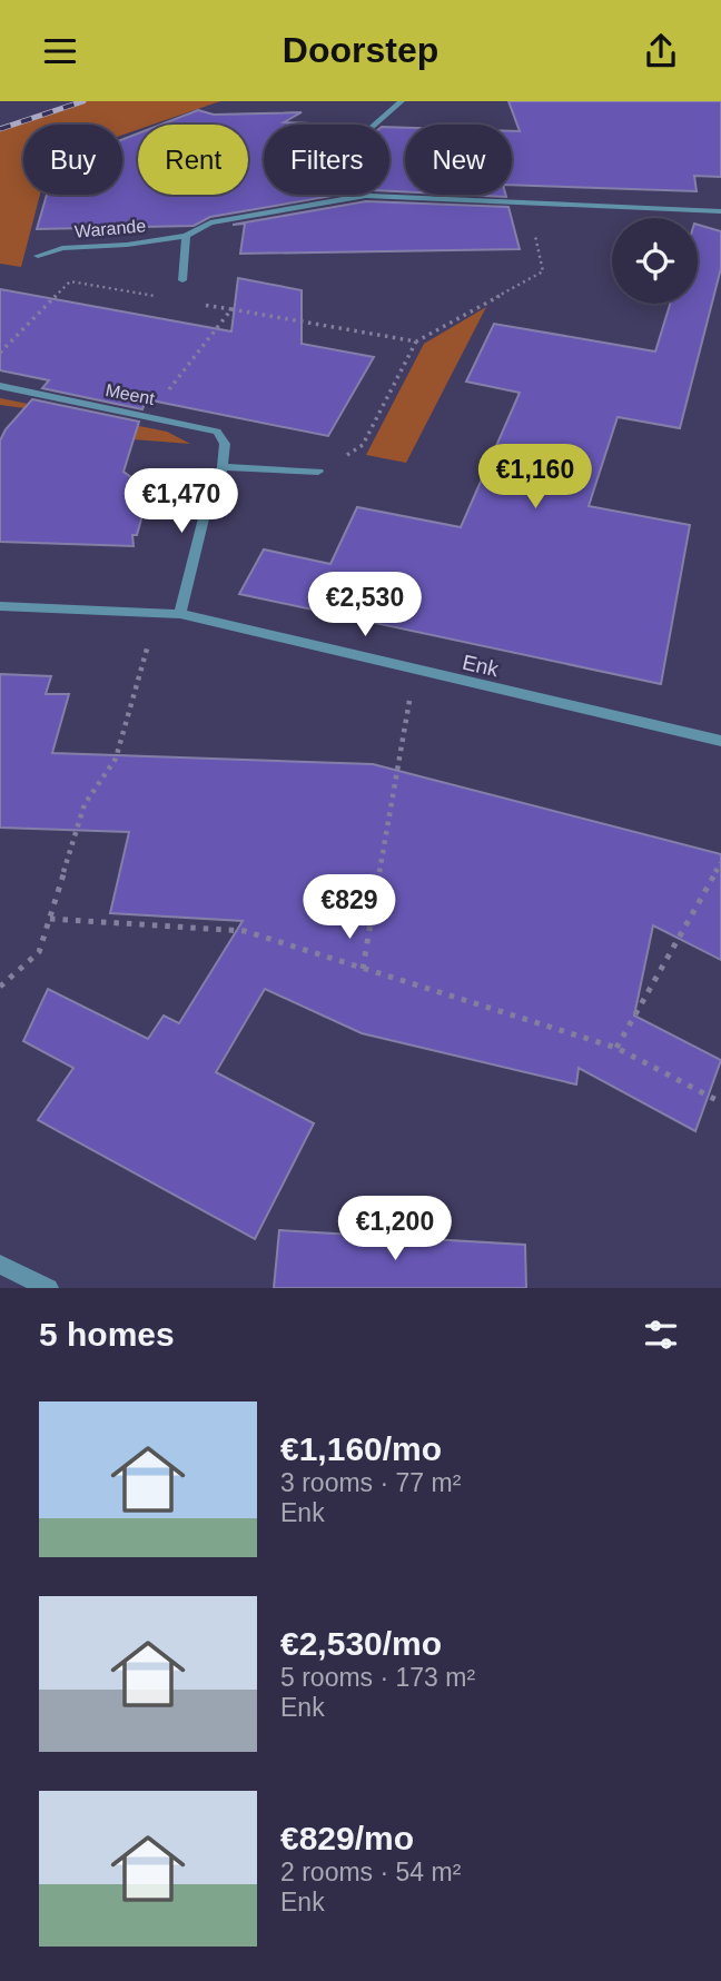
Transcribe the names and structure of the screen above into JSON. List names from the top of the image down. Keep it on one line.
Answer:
{"streets":{"street":["Warande","Meent","Enk"]},"page":{"header":"Doorstep","chip":["Buy","Rent","Filters","New"],"price":["€1,160","€1,470","€2,530","€829","€1,200"],"heading":"5 homes","list":[{"name":"€1,160/mo","note":"3 rooms · 77 m² · Enk"},{"name":"€2,530/mo","note":"5 rooms · 173 m² · Enk"},{"name":"€829/mo","note":"2 rooms · 54 m² · Enk"}]}}
